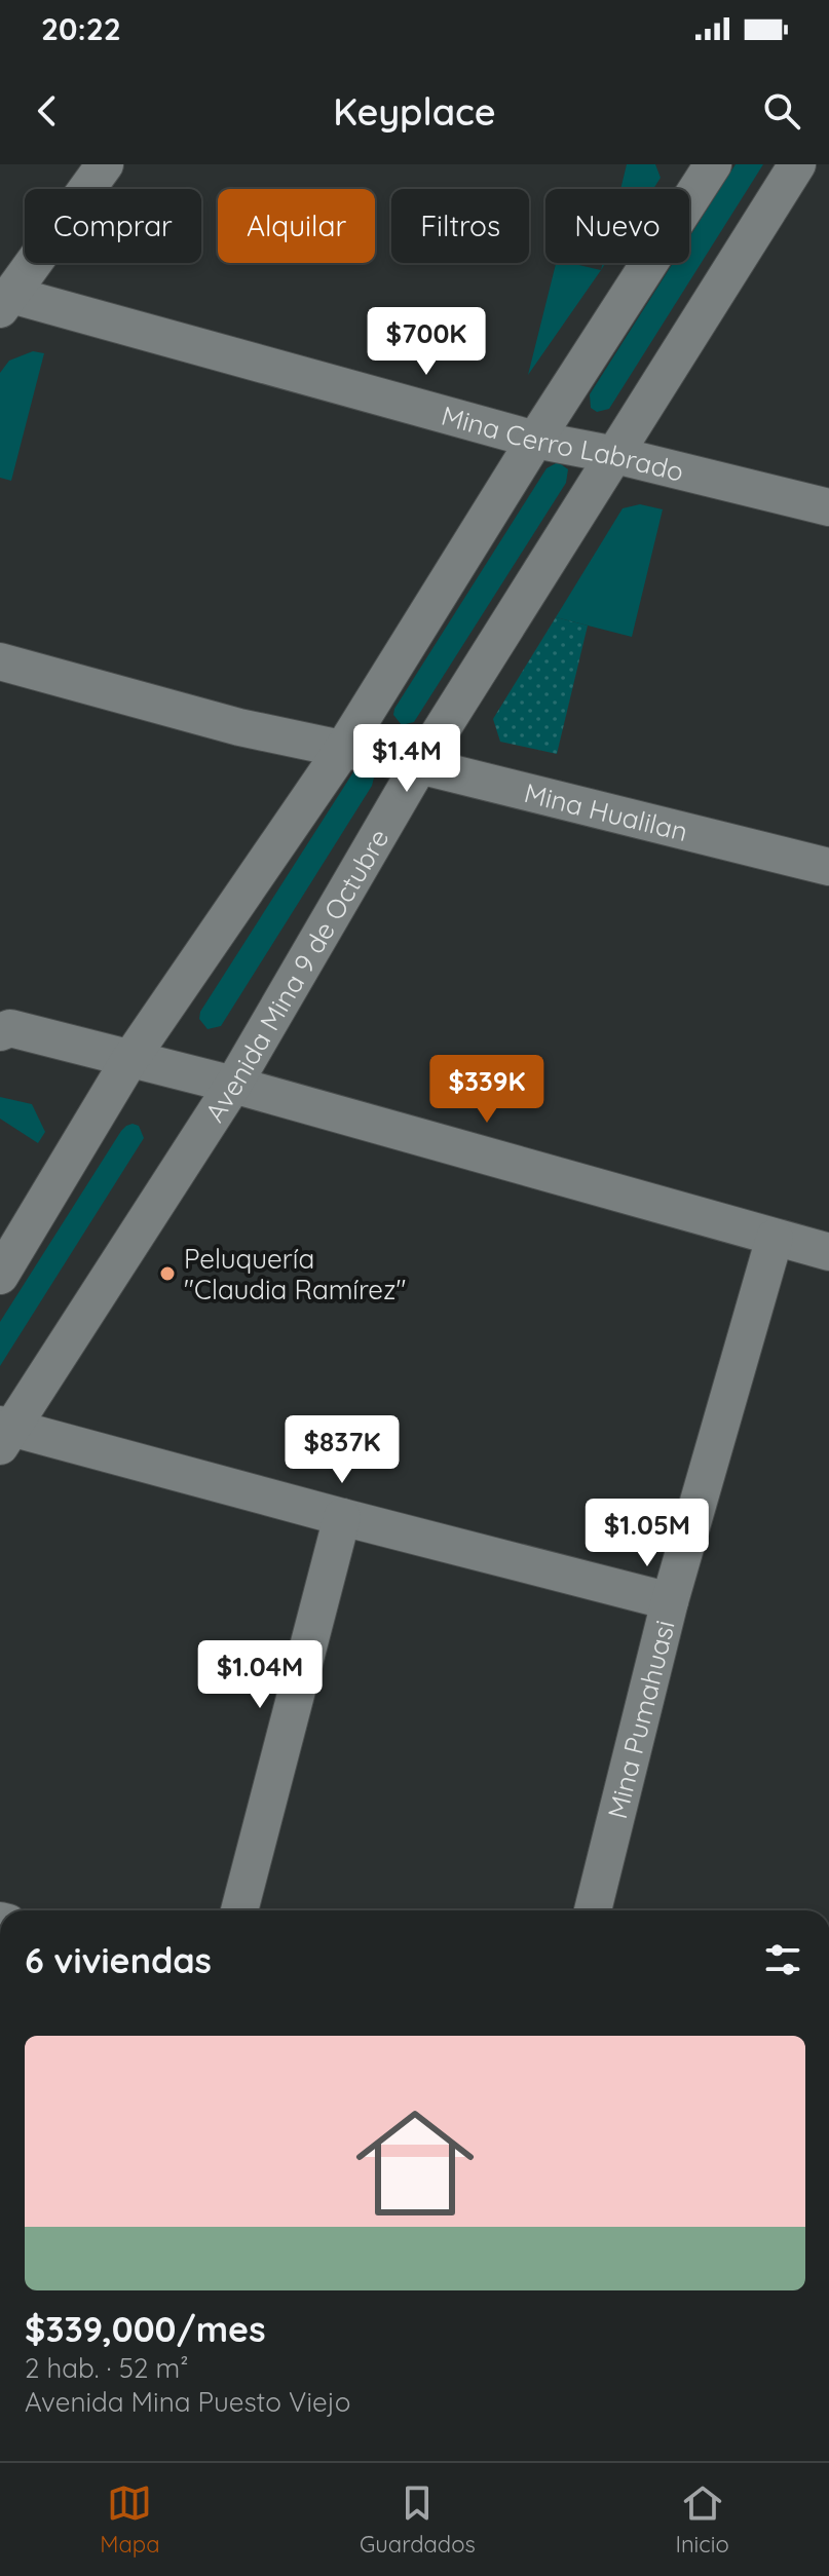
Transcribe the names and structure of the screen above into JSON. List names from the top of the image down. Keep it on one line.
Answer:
{"streets":{"street":["Mina Cerro Labrado","Mina Hualilan","Avenida Mina 9 de Octubre","Mina Pumahuasi"]},"crossings":[["Mina Cerro Labrado","Avenida Mina 9 de Octubre"],["Mina Hualilan","Avenida Mina 9 de Octubre"]],"places":["Peluquería \"Claudia Ramírez\""],"page":{"status":"20:22","header":"Keyplace","chip":["Comprar","Alquilar","Filtros","Nuevo"],"price":["$700K","$1.4M","$339K","$837K","$1.05M","$1.04M"],"heading":"6 viviendas","list":[{"name":"$339,000/mes","note":"2 hab. · 52 m² · Avenida Mina Puesto Viejo"}],"tabs":["Mapa","Guardados","Inicio"]}}
